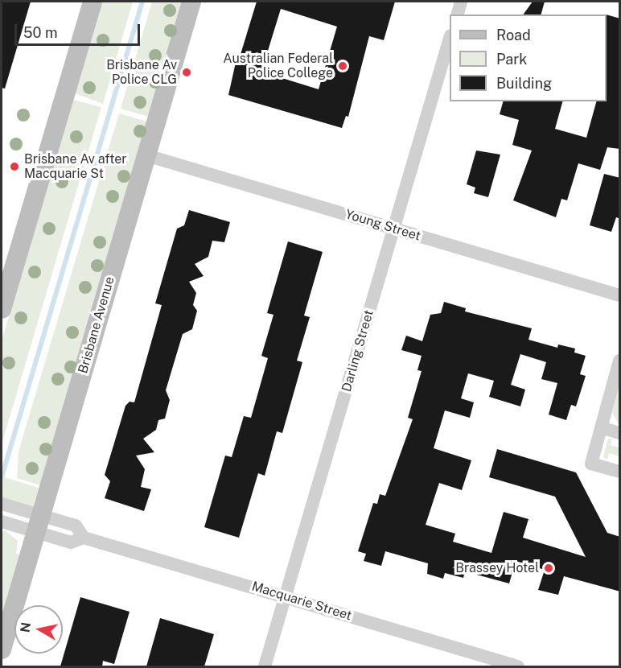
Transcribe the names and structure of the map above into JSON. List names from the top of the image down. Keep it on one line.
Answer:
{"streets":{"main road":["Brisbane Avenue"],"street":["Young Street","Darling Street","Macquarie Street"]},"crossings":[["Young Street","Brisbane Avenue"],["Young Street","Darling Street"],["Brisbane Avenue","Macquarie Street"],["Darling Street","Macquarie Street"]],"places":["Australian Federal Police College","Brisbane Av Police CLG","Brisbane Av after Macquarie St","Brassey Hotel"],"legend":["Road","Park","Building"],"scale_bar":"50 m","north":"left"}
